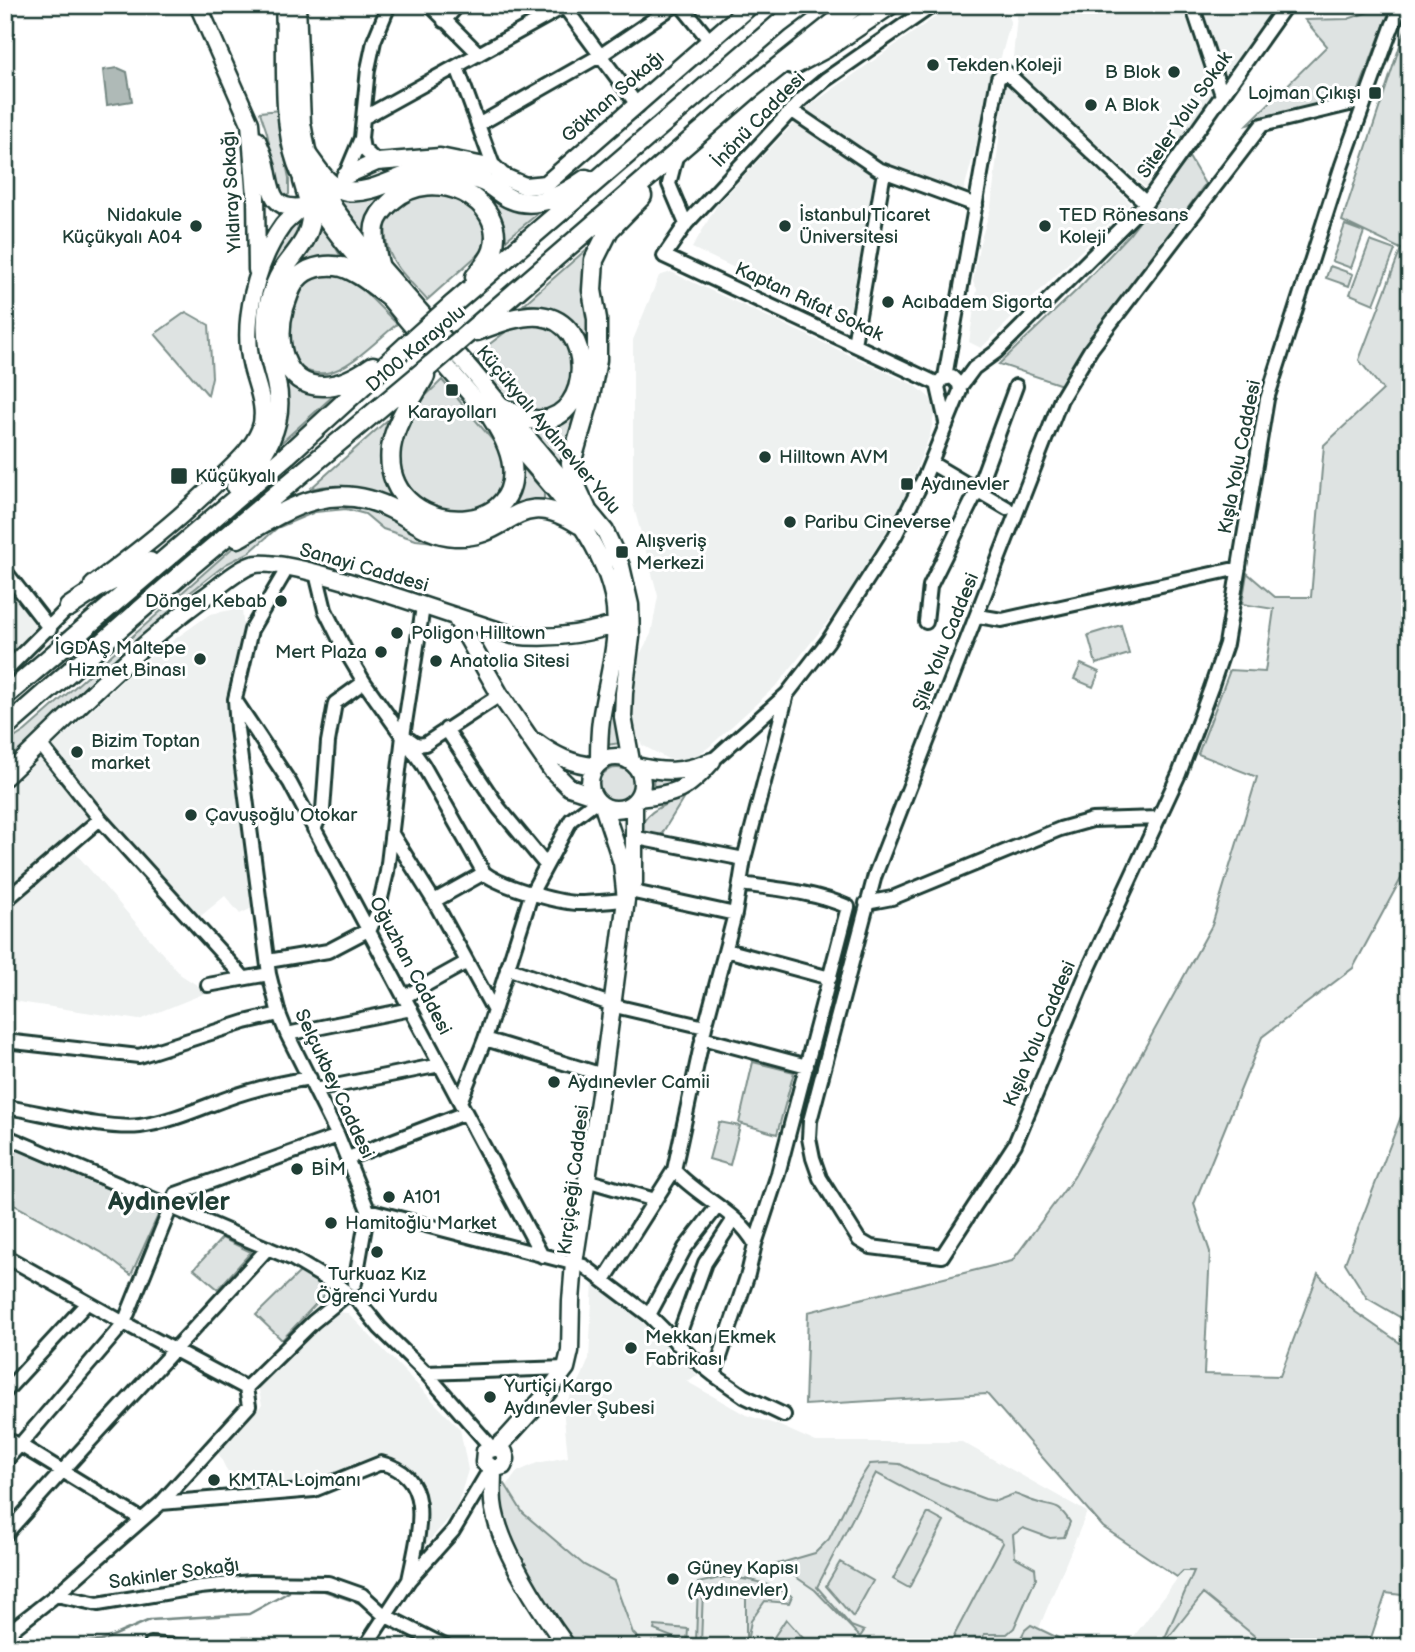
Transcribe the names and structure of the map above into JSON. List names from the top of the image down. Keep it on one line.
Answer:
{"streets":{"highway":["D100 Karayolu"],"main road":["Gökhan Sokağı","Yıldıray Sokağı","Küçükyalı Aydınevler Yolu","Sanayi Caddesi","Kırçiçeği Caddesi"],"street":["Siteler Yolu Sokak","İnönü Caddesi","Kaptan Rıfat Sokak","Kışla Yolu Caddesi","Şile Yolu Caddesi","Oğuzhan Caddesi","Selçukbey Caddesi","Sakinler Sokağı"]},"crossings":[["Siteler Yolu Sokak","Kaptan Rıfat Sokak"],["İnönü Caddesi","Kaptan Rıfat Sokak"],["Küçükyalı Aydınevler Yolu","Sanayi Caddesi"],["Küçükyalı Aydınevler Yolu","Kırçiçeği Caddesi"],["Kışla Yolu Caddesi","Şile Yolu Caddesi"],["Sanayi Caddesi","Selçukbey Caddesi"],["Oğuzhan Caddesi","Selçukbey Caddesi"]],"districts":["Aydınevler"],"places":{"other":["Tekden Koleji","B Blok","A Blok","Nidakule Küçükyalı A04","İstanbul Ticaret Üniversitesi","TED Rönesans Koleji","Acıbadem Sigorta","Hilltown AVM","Paribu Cineverse","Döngel Kebab","Poligon Hilltown","Mert Plaza","İGDAŞ Maltepe Hizmet Binası","Anatolia Sitesi","Bizim Toptan market","Çavuşoğlu Otokar","Aydınevler Camii","BİM","A101","Hamitoğlu Market","Turkuaz Kız Öğrenci Yurdu","Mekkan Ekmek Fabrikası","Yurtiçi Kargo Aydınevler Şubesi","KMTAL Lojmanı","Güney Kapısı (Aydınevler)"],"transit":["Lojman Çıkışı","Karayolları","Küçükyalı","Aydınevler","Alışveriş Merkezi"]}}
